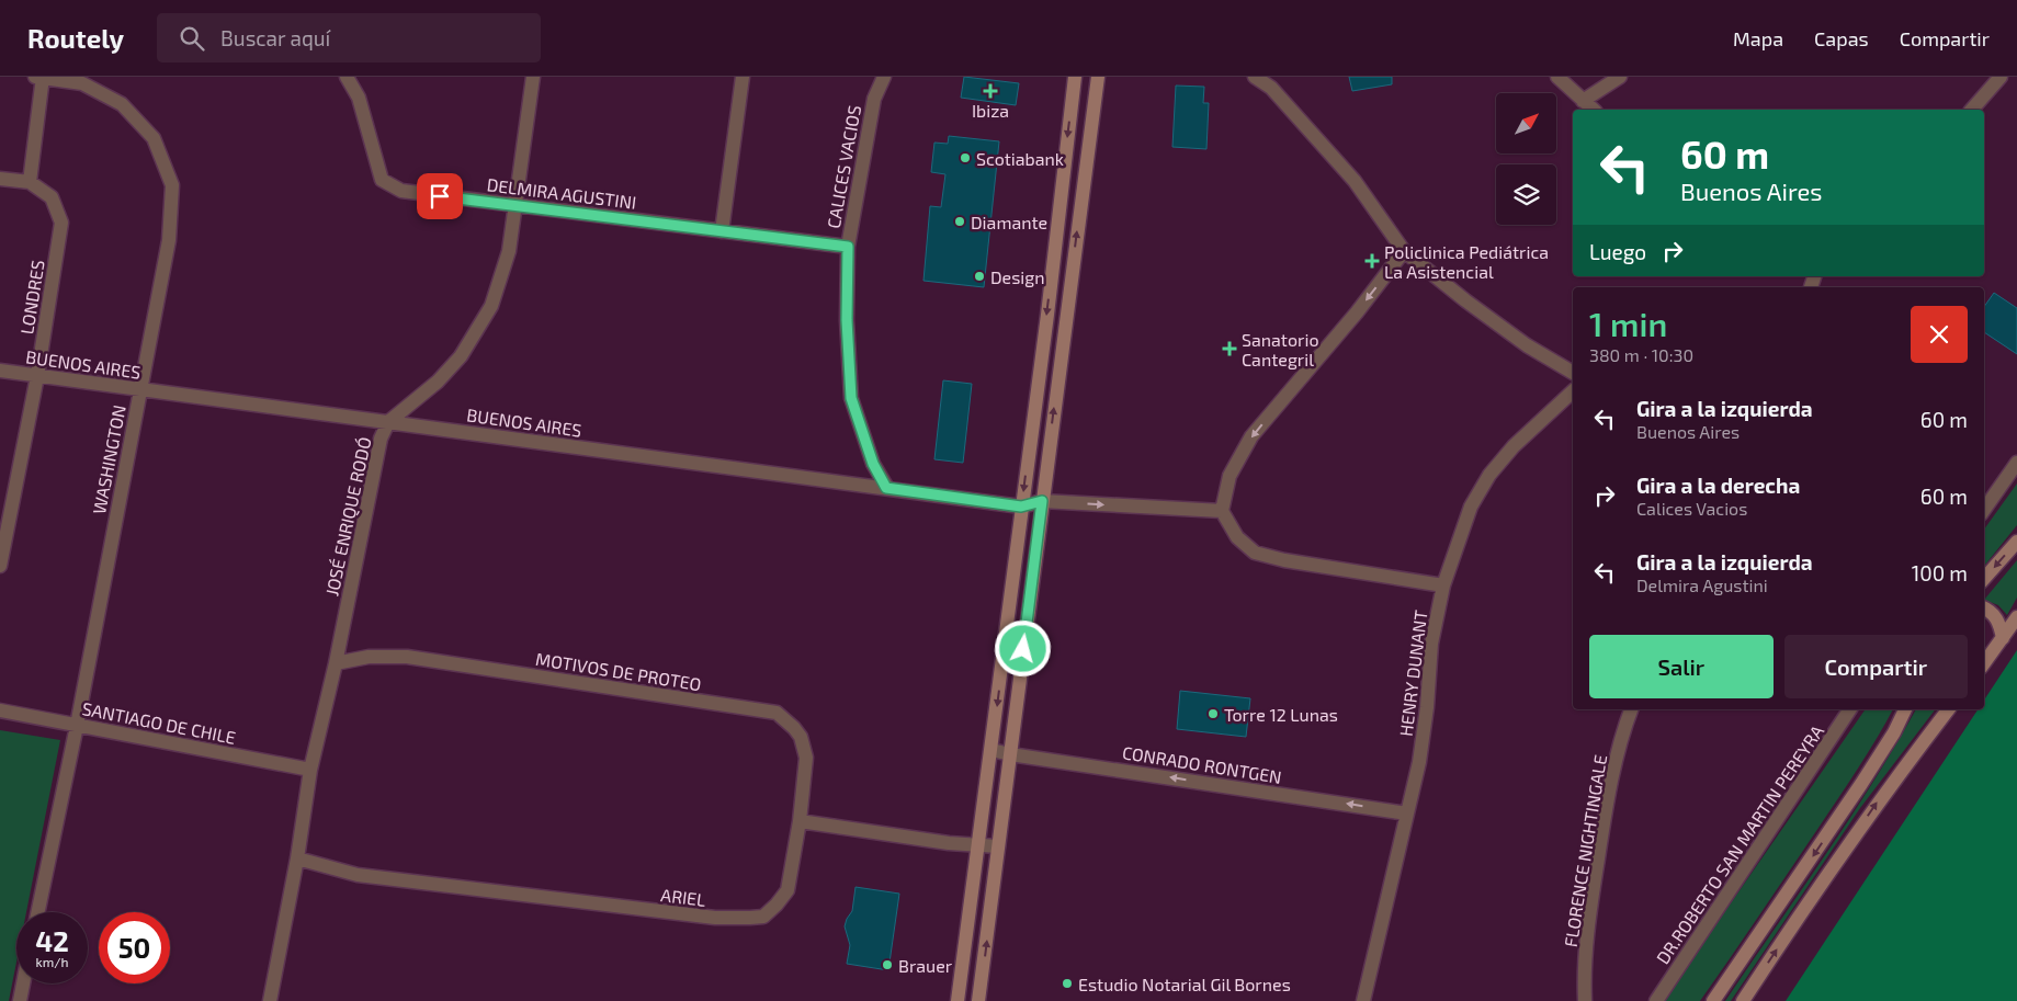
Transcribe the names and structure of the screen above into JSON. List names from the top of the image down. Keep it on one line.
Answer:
{"streets":{"street":["CALICES VACIOS","DELMIRA AGUSTINI","LONDRES","BUENOS AIRES","WASHINGTON","JOSÉ ENRIQUE RODÓ","MOTIVOS DE PROTEO","HENRY DUNANT","SANTIAGO DE CHILE","CONRADO RONTGEN","DR.ROBERTO SAN MARTIN PEREYRA","FLORENCE NIGHTINGALE","ARIEL"]},"crossings":[["CALICES VACIOS","DELMIRA AGUSTINI"],["CALICES VACIOS","BUENOS AIRES"],["DELMIRA AGUSTINI","JOSÉ ENRIQUE RODÓ"],["LONDRES","BUENOS AIRES"],["BUENOS AIRES","WASHINGTON"],["BUENOS AIRES","JOSÉ ENRIQUE RODÓ"],["WASHINGTON","SANTIAGO DE CHILE"],["JOSÉ ENRIQUE RODÓ","MOTIVOS DE PROTEO"],["JOSÉ ENRIQUE RODÓ","SANTIAGO DE CHILE"],["JOSÉ ENRIQUE RODÓ","ARIEL"],["MOTIVOS DE PROTEO","ARIEL"],["HENRY DUNANT","CONRADO RONTGEN"]],"one_way":["CONRADO RONTGEN"],"places":{"health":["Ibiza","Policlinica Pediátrica La Asistencial","Sanatorio Cantegril"],"other":["Scotiabank","Diamante","Design","Torre 12 Lunas","Brauer","Estudio Notarial Gil Bornes"]},"north":"top right","page":{"header":"Routely","search":"Buscar aquí","nav":["Mapa","Capas","Compartir"],"turn":["60 m","Buenos Aires"],"then":"Luego","heading":["1 min","380 m · 10:30"],"list":[{"name":"Gira a la izquierda","note":"Buenos Aires","value":"60 m"},{"name":"Gira a la derecha","note":"Calices Vacios","value":"60 m"},{"name":"Gira a la izquierda","note":"Delmira Agustini","value":"100 m"}],"buttons":["Salir","Compartir"],"speed":"42 km/h","limit":"50"}}
